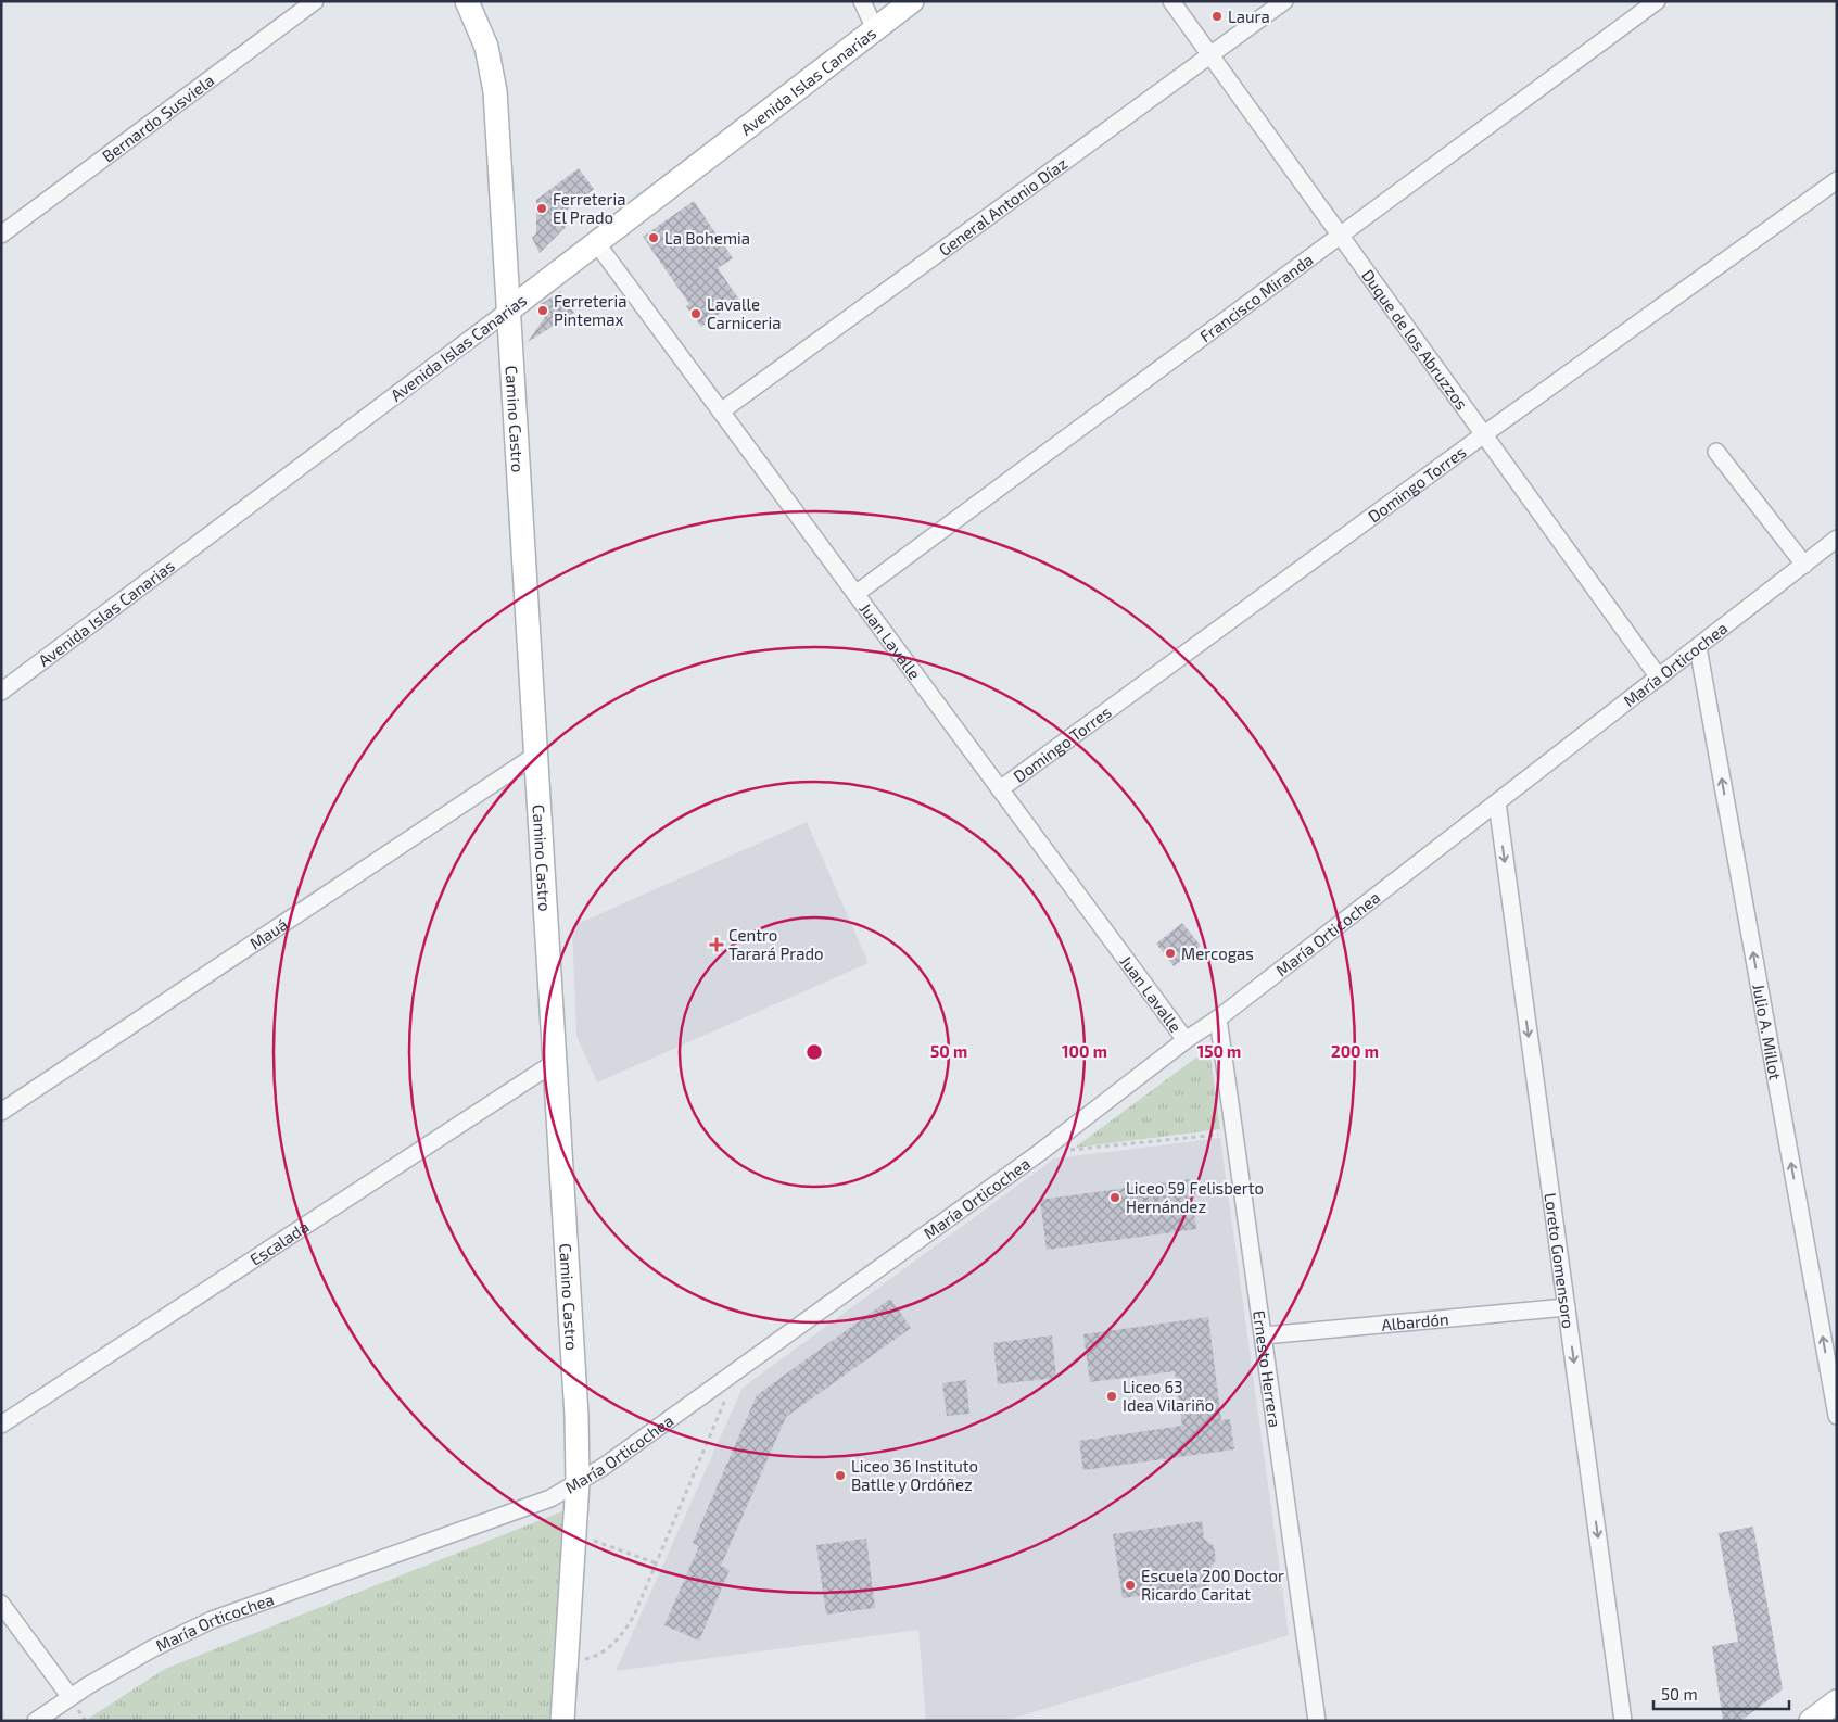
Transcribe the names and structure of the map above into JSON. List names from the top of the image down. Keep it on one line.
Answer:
{"streets":{"street":["Avenida Islas Canarias","Bernardo Susviela","General Antonio Díaz","Francisco Miranda","Duque de los Abruzzos","Camino Castro","Domingo Torres","Juan Lavalle","María Orticochea","Mauá","Julio A. Millot","Escalada","Loreto Gomensoro","Albardón","Ernesto Herrera"]},"crossings":[["Avenida Islas Canarias","Camino Castro"],["Avenida Islas Canarias","Juan Lavalle"],["General Antonio Díaz","Duque de los Abruzzos"],["General Antonio Díaz","Juan Lavalle"],["Francisco Miranda","Duque de los Abruzzos"],["Francisco Miranda","Juan Lavalle"],["Duque de los Abruzzos","Domingo Torres"],["Duque de los Abruzzos","María Orticochea"],["Camino Castro","María Orticochea"],["Camino Castro","Mauá"],["Camino Castro","Escalada"],["Domingo Torres","Juan Lavalle"],["Juan Lavalle","María Orticochea"],["María Orticochea","Julio A. Millot"],["María Orticochea","Loreto Gomensoro"],["María Orticochea","Ernesto Herrera"],["Loreto Gomensoro","Albardón"],["Albardón","Ernesto Herrera"]],"one_way":["Julio A. Millot","Loreto Gomensoro"],"places":{"other":["Laura","Ferreteria El Prado","La Bohemia","Ferreteria Pintemax","Lavalle Carniceria","Mercogas","Liceo 59 Felisberto Hernández","Liceo 63 Idea Vilariño","Liceo 36 Instituto Batlle y Ordóñez","Escuela 200 Doctor Ricardo Caritat"],"health":["Centro Tarará Prado"]},"scale_bar":"50 m","rings":["50 m","100 m","150 m","200 m"]}
